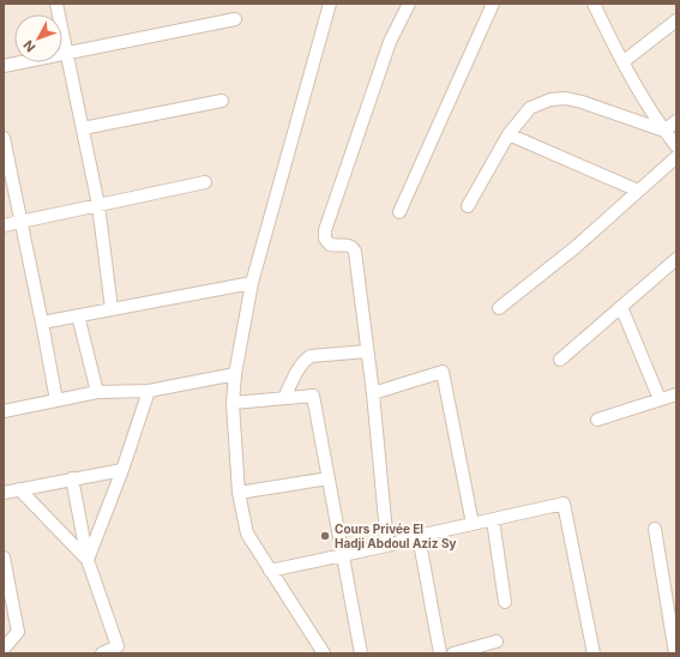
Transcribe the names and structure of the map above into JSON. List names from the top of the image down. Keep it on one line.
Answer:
{"places":["Cours Privée El Hadji Abdoul Aziz Sy"],"north":"bottom left"}
